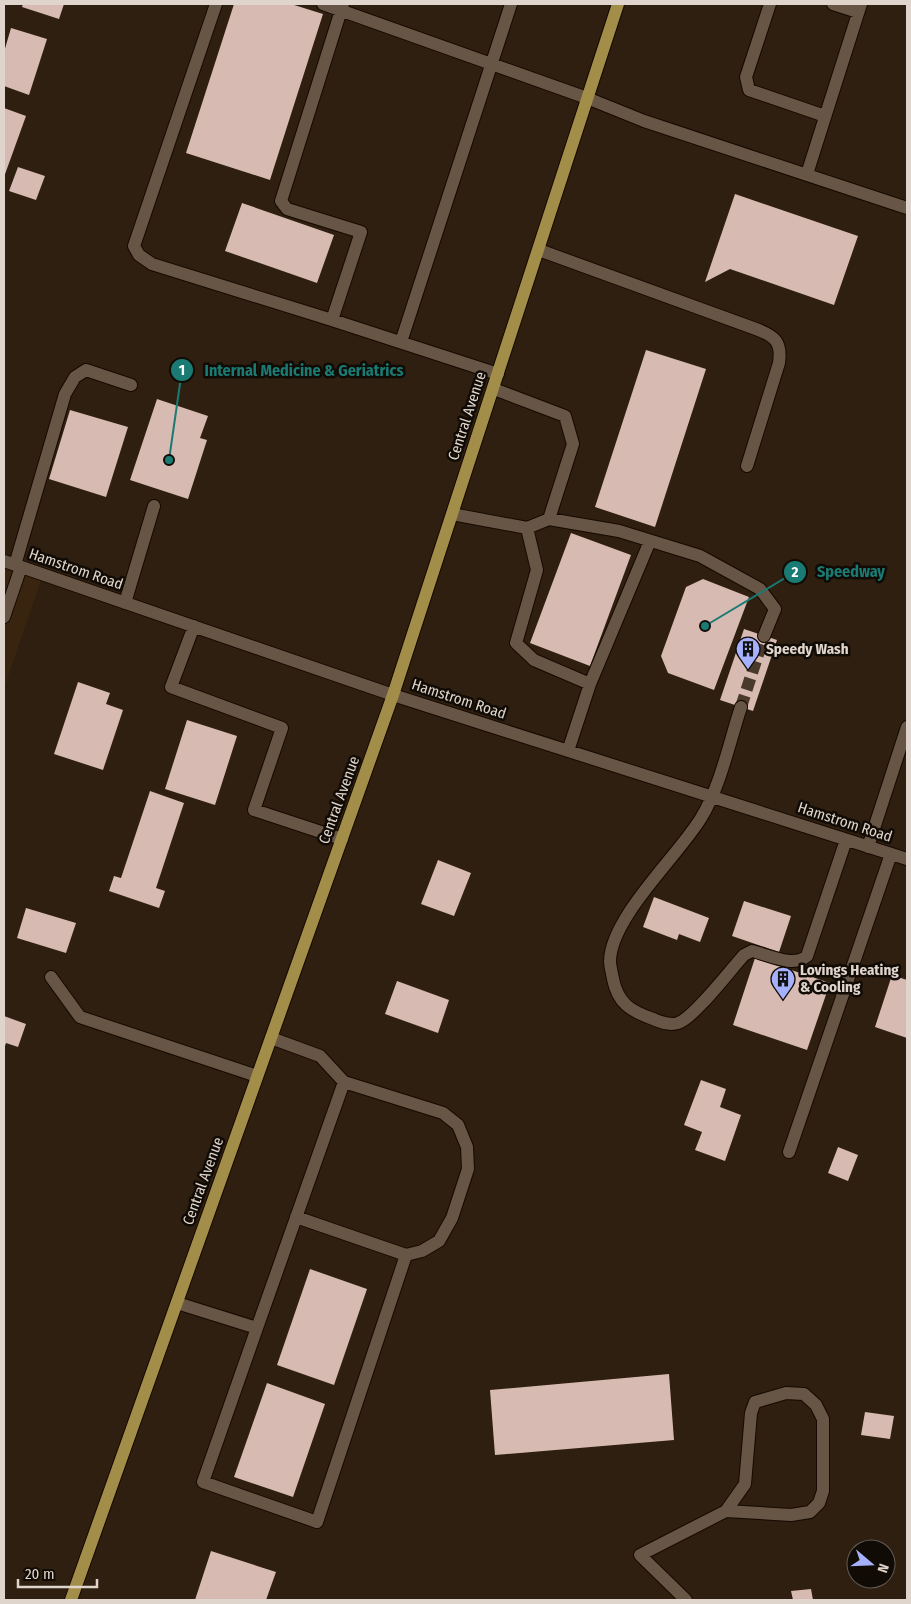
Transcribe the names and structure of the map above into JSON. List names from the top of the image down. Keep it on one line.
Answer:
{"streets":{"main road":["Central Avenue"],"street":["Hamstrom Road"]},"crossings":[["Central Avenue","Hamstrom Road"]],"places":{"other":["Internal Medicine & Geriatrics","Speedway"],"building":["Speedy Wash","Lovings Heating & Cooling"]},"scale_bar":"20 m","north":"right"}
